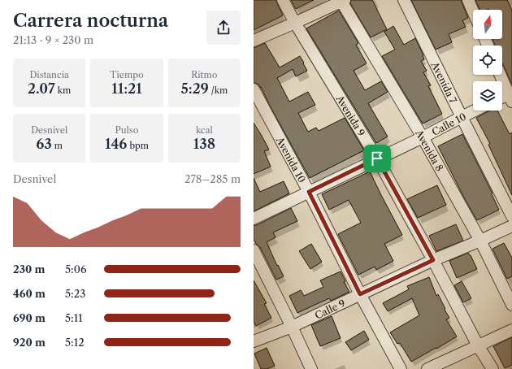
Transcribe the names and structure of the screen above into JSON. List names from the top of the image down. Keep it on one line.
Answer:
{"streets":{"street":["Avenida 7","Avenida 9","Calle 10","Avenida 8","Avenida 10","Calle 9"]},"crossings":[["Avenida 7","Calle 10"],["Avenida 9","Calle 10"],["Avenida 9","Calle 9"],["Calle 10","Avenida 8"],["Calle 10","Avenida 10"],["Avenida 8","Calle 9"],["Avenida 10","Calle 9"]],"north":"top","page":{"heading":["Carrera nocturna","21:13 · 9 × 230 m"],"stats":[["Distancia","2.07 km"],["Tiempo","11:21"],["Ritmo","5:29 /km"],["Desnivel","63 m"],["Pulso","146 bpm"],["kcal","138"]],"chart":["Desnivel","278–285 m"],"list":[{"name":"230 m","note":"5:06"},{"name":"460 m","note":"5:23"},{"name":"690 m","note":"5:11"},{"name":"920 m","note":"5:12"}]}}
